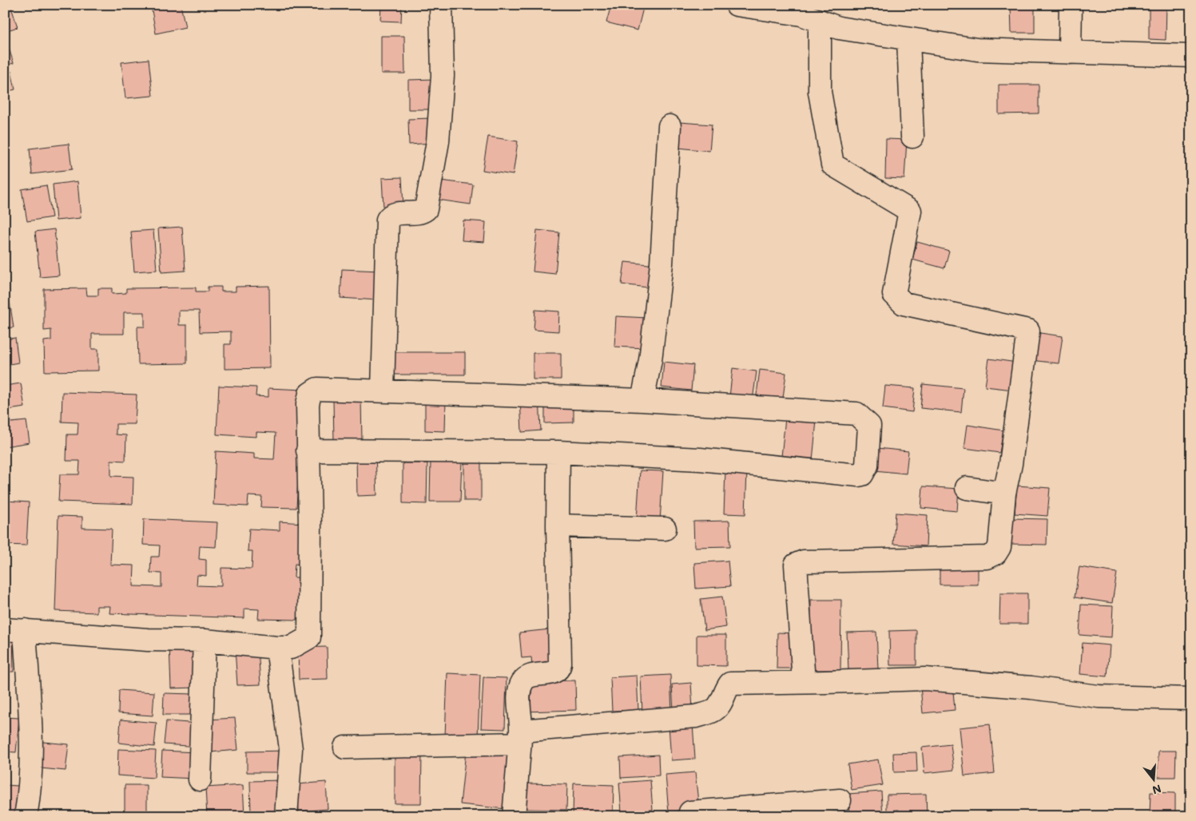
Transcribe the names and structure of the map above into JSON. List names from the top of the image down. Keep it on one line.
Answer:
{"north":"bottom"}
